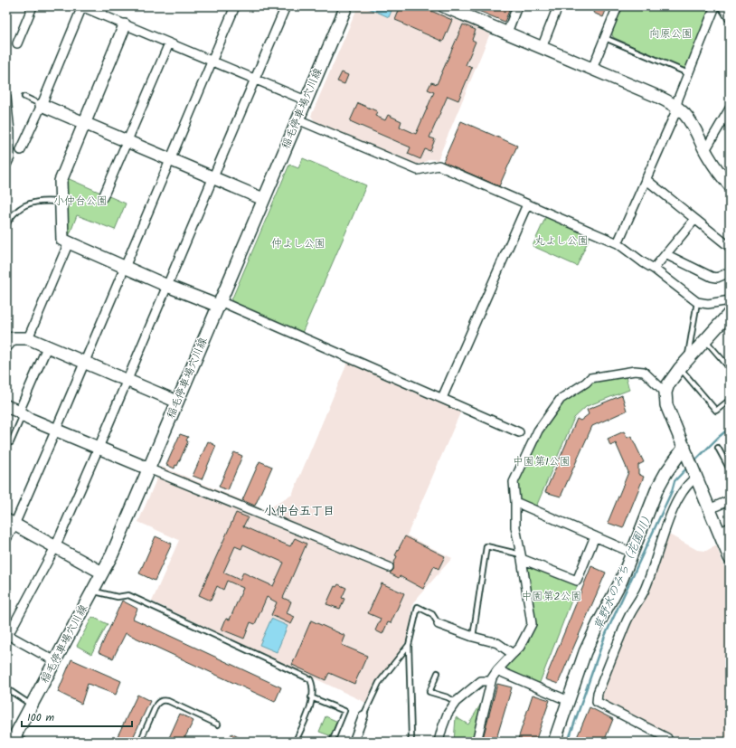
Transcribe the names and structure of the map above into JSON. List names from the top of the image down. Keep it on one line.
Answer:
{"streets":{"street":["稲毛停車場穴川線"]},"districts":["小仲台五丁目"],"water":["草野水のみち（花園川）"],"parks":["向原公園","小仲台公園","丸よし公園","仲よし公園","中園第1公園","中園第2公園"],"scale_bar":"100 m"}
